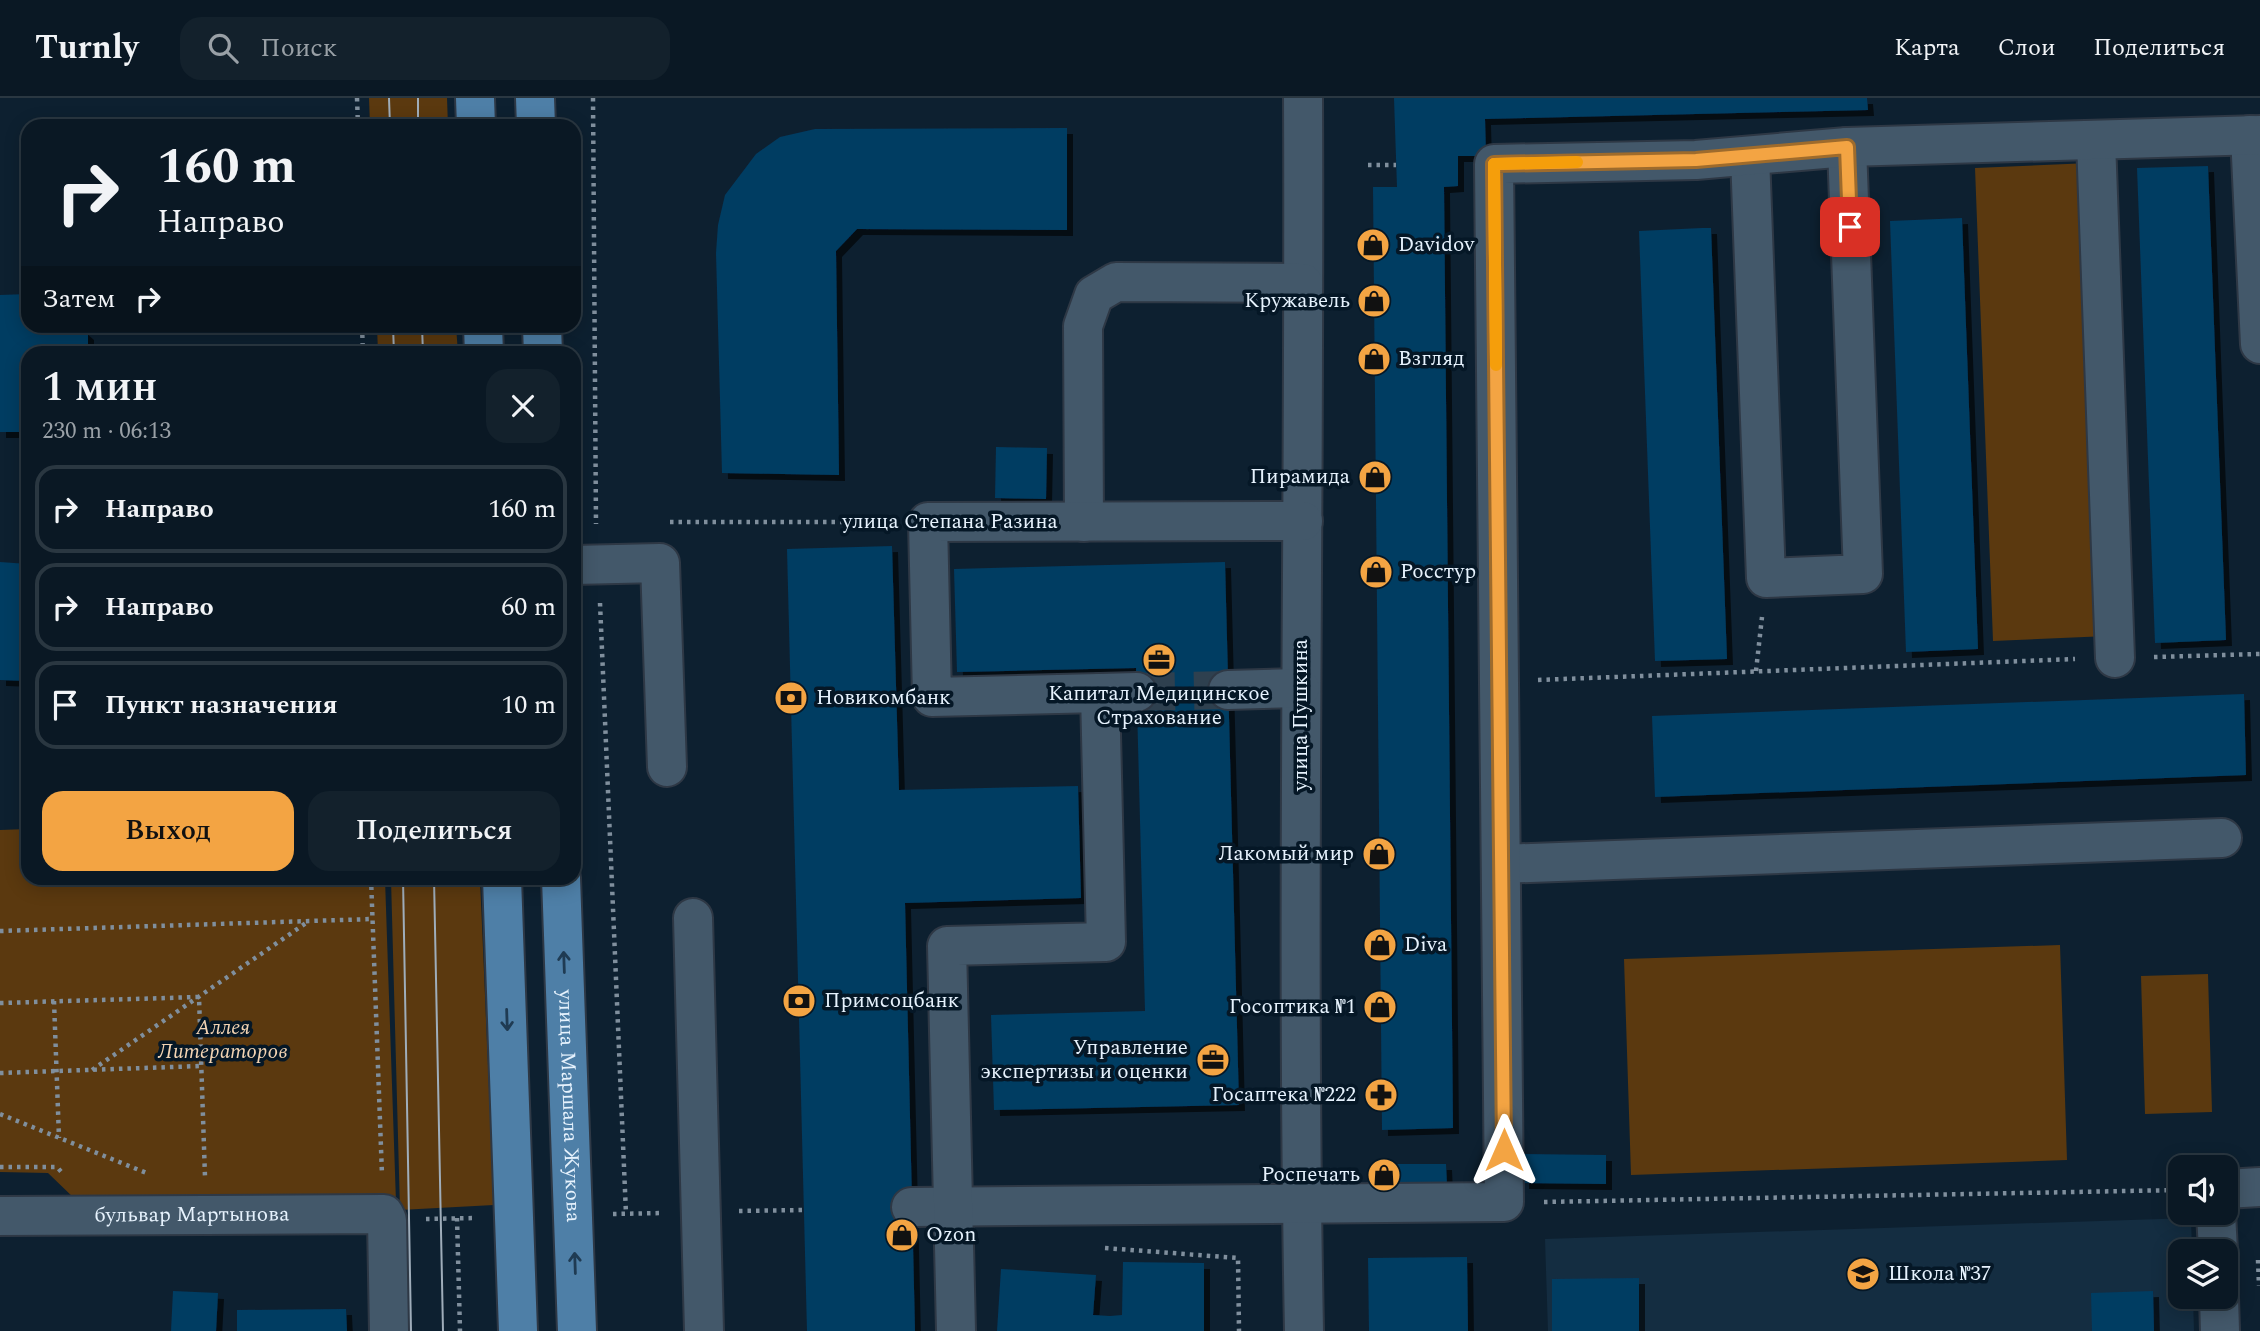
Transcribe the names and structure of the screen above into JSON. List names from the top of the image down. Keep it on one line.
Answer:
{"streets":{"main road":["улица Маршала Жукова"],"street":["улица Степана Разина","улица Пушкина","бульвар Мартынова"]},"crossings":[["улица Степана Разина","улица Пушкина"]],"parks":["Аллея Литераторов"],"places":{"shop":["Davidov","Кружавель","Взгляд","Пирамида","Росстур","Лакомый мир","Diva","Госоптика №1","Роспечать","Ozon"],"office":["Капитал Медицинское Страхование","Управление экспертизы и оценки"],"bank":["Новикомбанк","Примсоцбанк"],"pharmacy":["Госаптека №222"],"school or university":["Школа №37"]},"page":{"header":"Turnly","search":"Поиск","nav":["Карта","Слои","Поделиться"],"turn":["160 m","Направо"],"then":"Затем","heading":["1 мин","230 m · 06:13"],"list":[{"name":"Направо","value":"160 m"},{"name":"Направо","value":"60 m"},{"name":"Пункт назначения","value":"10 m"}],"buttons":["Выход","Поделиться"]}}
